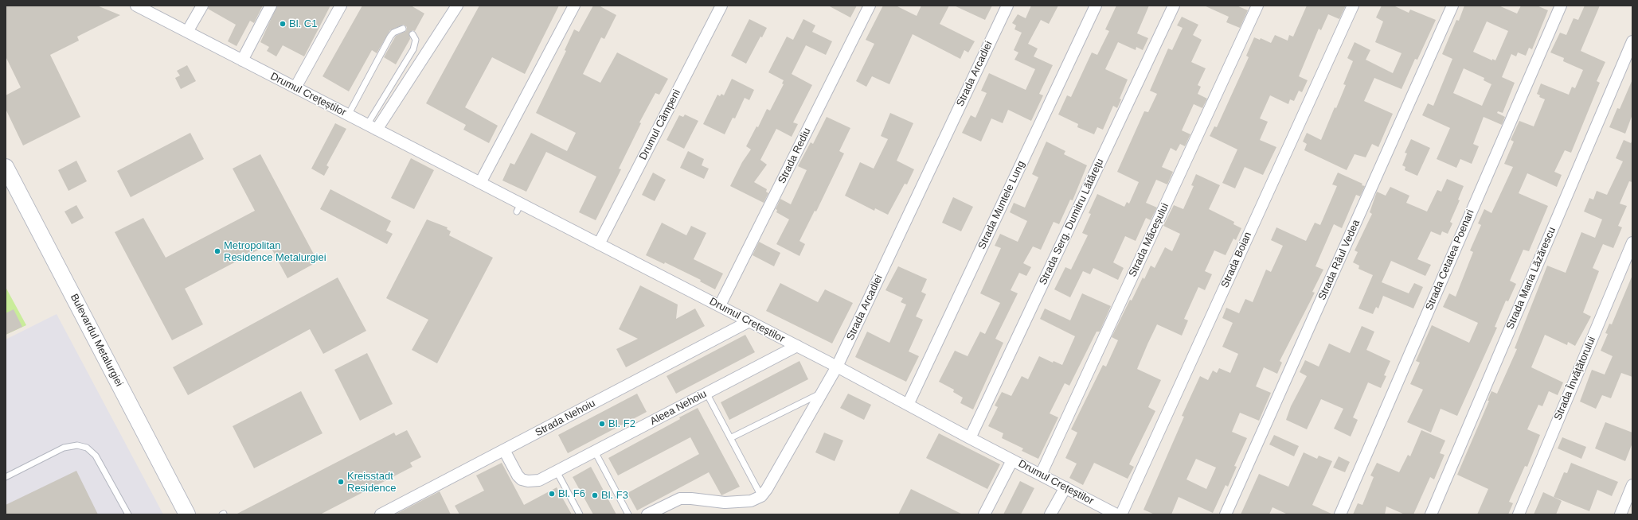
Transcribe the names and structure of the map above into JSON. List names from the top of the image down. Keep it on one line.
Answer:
{"streets":{"main road":["Bulevardul Metalurgiei"],"street":["Strada Arcadiei","Drumul Crețeștilor","Drumul Câmpeni","Strada Rediu","Strada Muntele Lung","Strada Serg. Dumitru Lătărețu","Strada Măceșului","Strada Boian","Strada Râul Vedea","Strada Cetatea Poenari","Strada Maria Lăzărescu","Strada Învățătorului","Aleea Nehoiu","Strada Nehoiu"]},"crossings":[["Strada Arcadiei","Drumul Crețeștilor"],["Drumul Crețeștilor","Drumul Câmpeni"],["Drumul Crețeștilor","Strada Rediu"],["Drumul Crețeștilor","Strada Muntele Lung"],["Drumul Crețeștilor","Strada Serg. Dumitru Lătărețu"],["Drumul Crețeștilor","Strada Măceșului"],["Drumul Crețeștilor","Aleea Nehoiu"],["Drumul Crețeștilor","Strada Nehoiu"],["Aleea Nehoiu","Strada Nehoiu"]],"places":["Bl. C1","Metropolitan Residence Metalurgiei","Bl. F2","Kreisstadt Residence","Bl. F6","Bl. F3"]}
